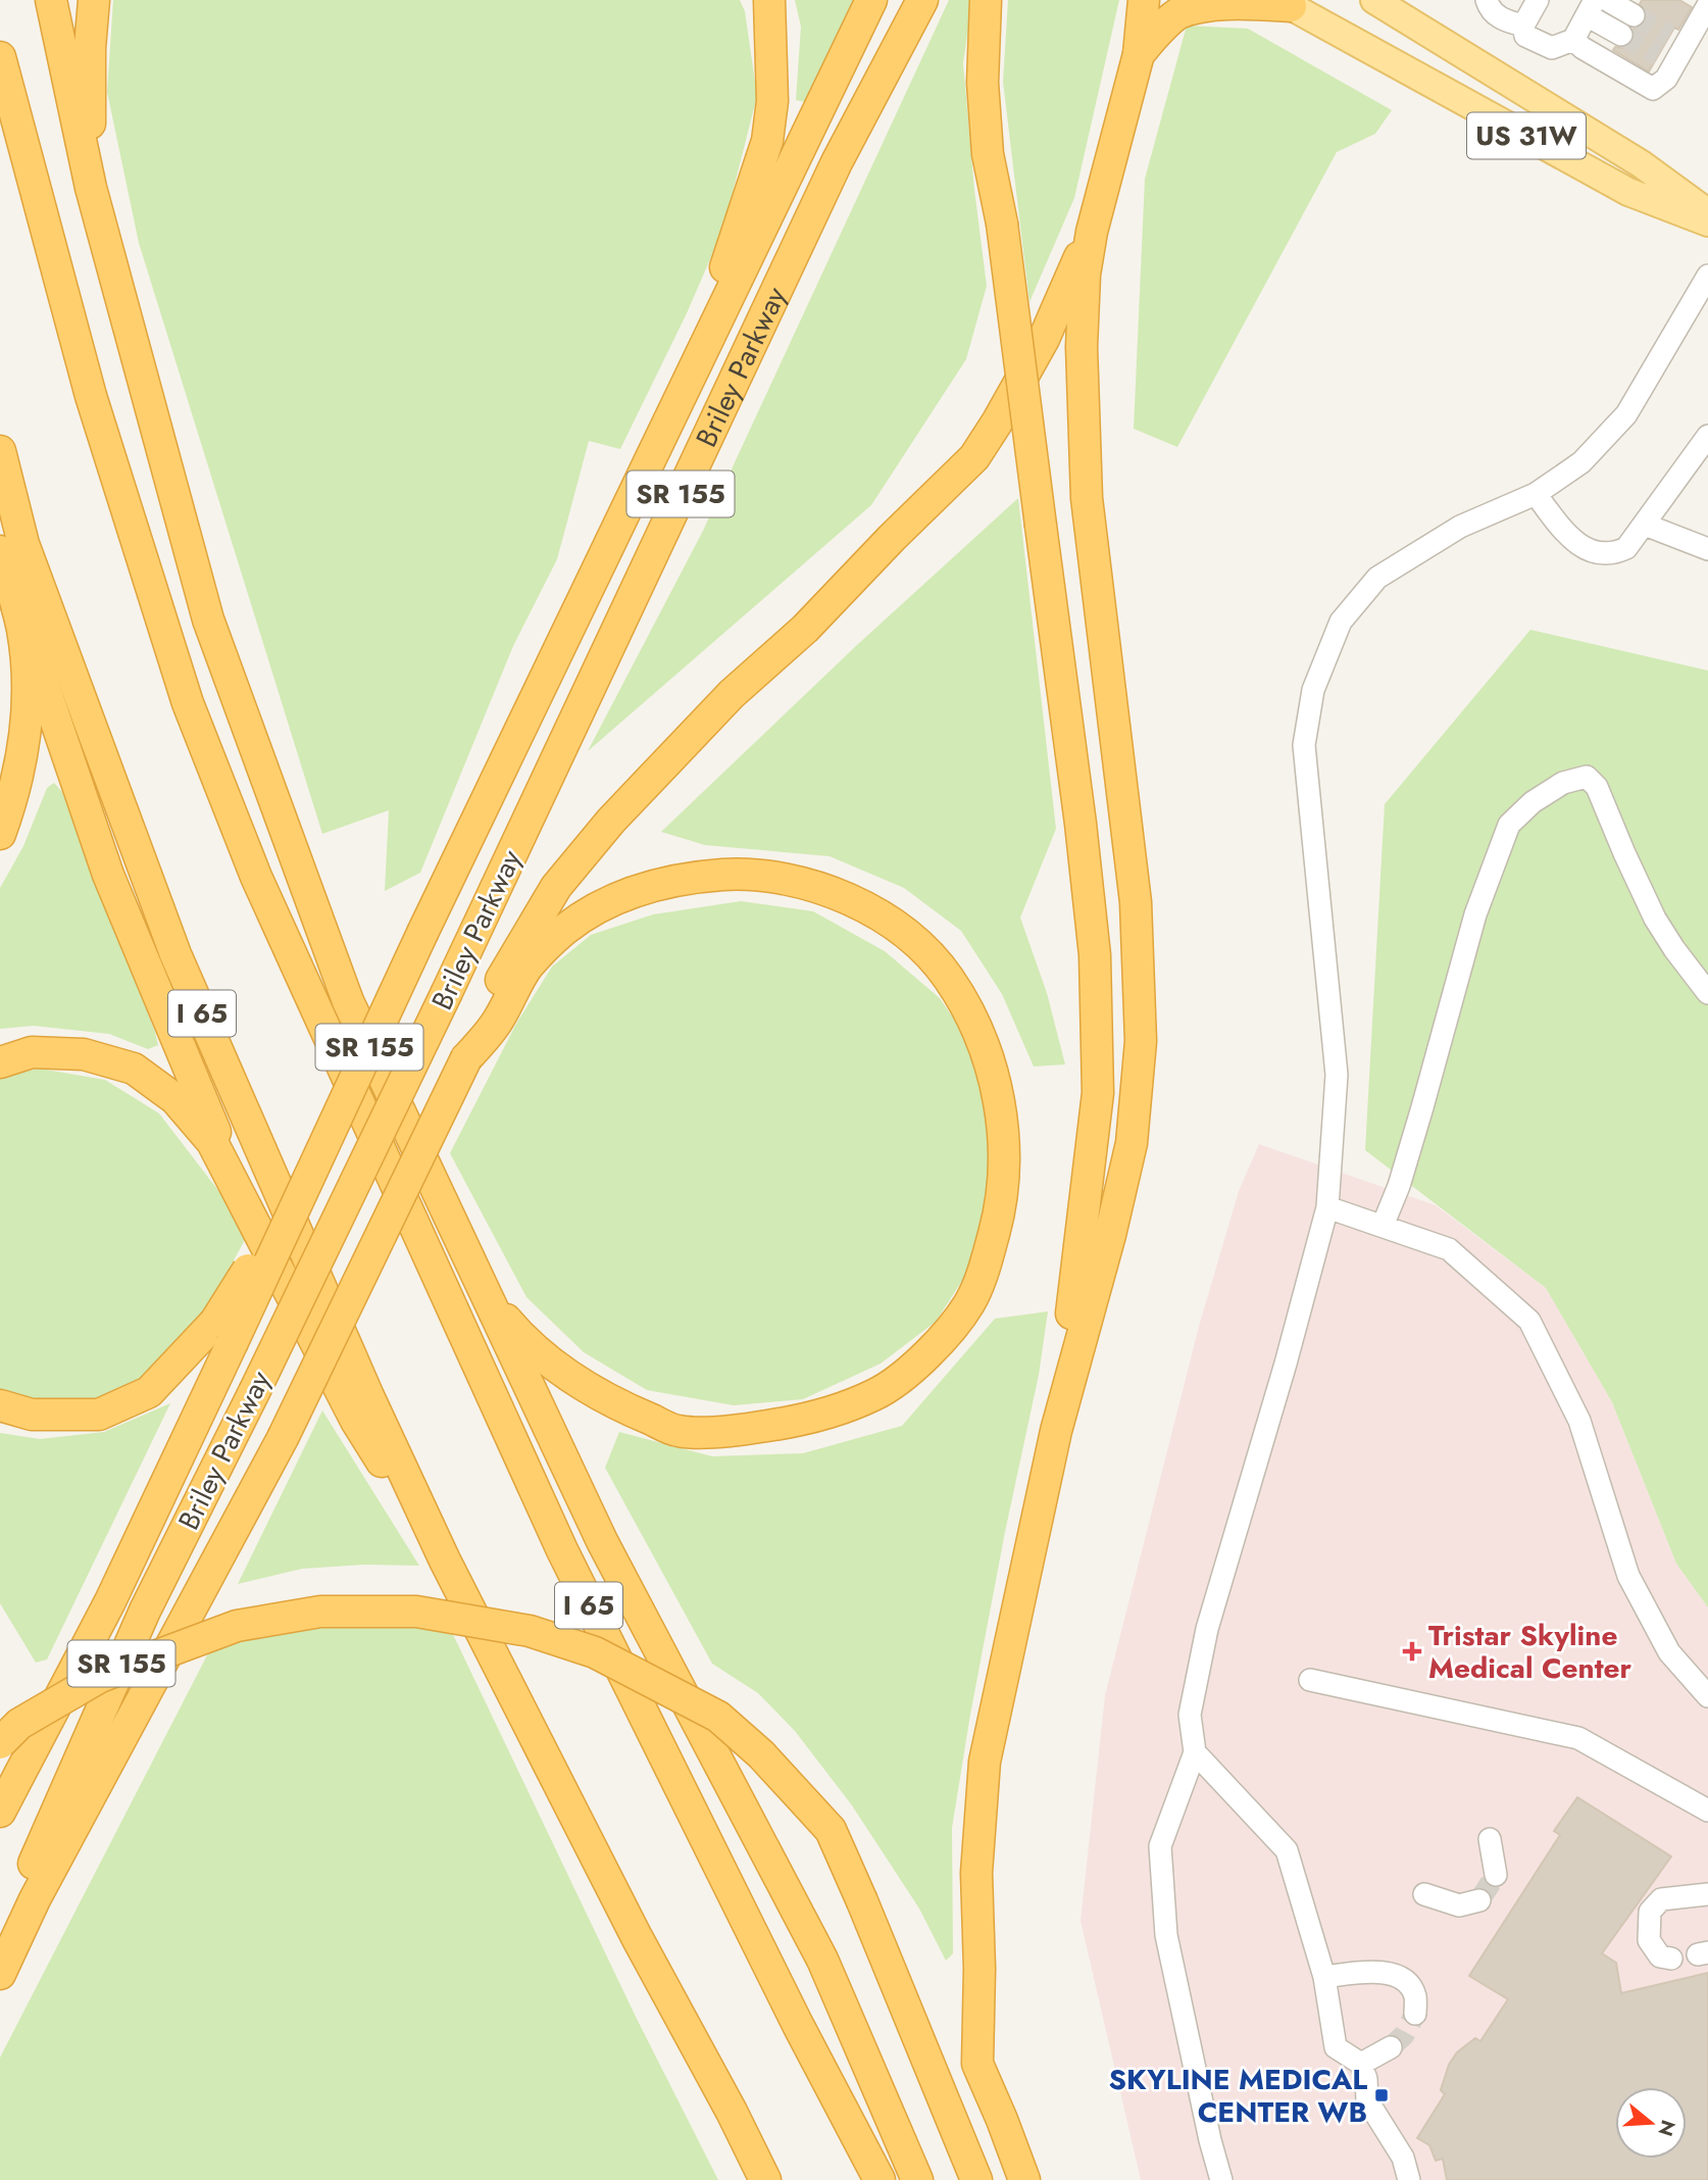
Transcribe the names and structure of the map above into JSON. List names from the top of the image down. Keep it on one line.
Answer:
{"streets":{"highway":["Briley Parkway","SR 155","I 65"],"main road":["US 31W"]},"places":{"health":["Tristar Skyline Medical Center"],"transit":["SKYLINE MEDICAL CENTER WB"]},"north":"right"}
